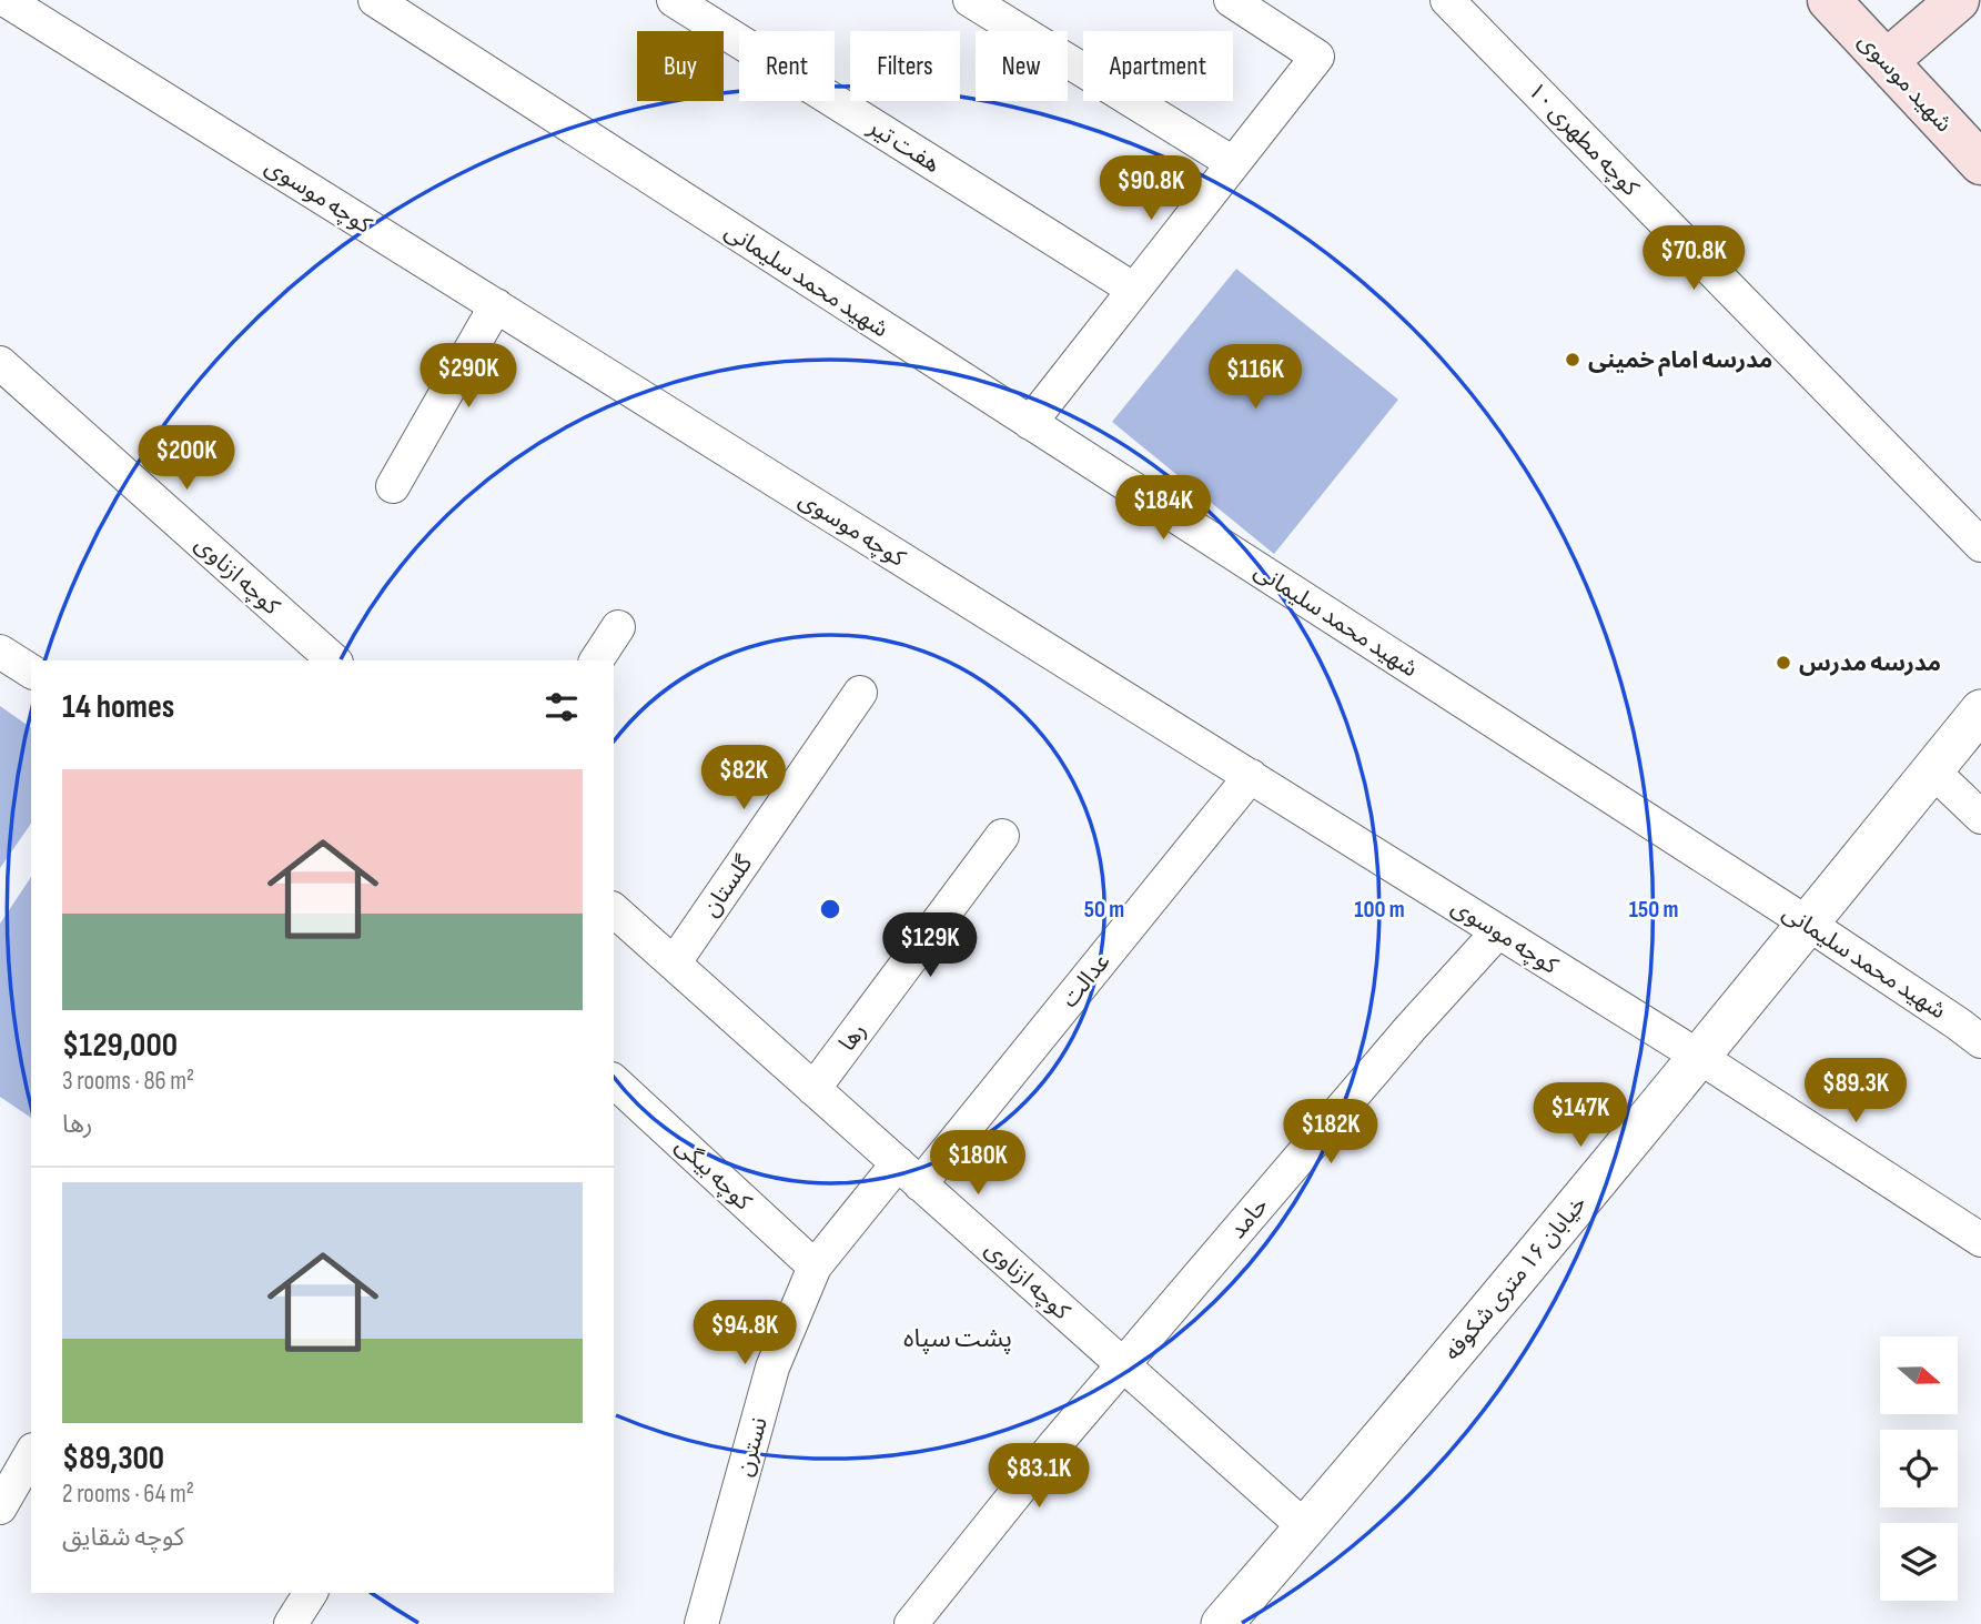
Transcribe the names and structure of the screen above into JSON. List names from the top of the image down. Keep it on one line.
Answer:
{"streets":{"main road":["شهید موسوی"],"street":["کوچه مطهری ۱۰","هفت تیر","کوچه موسوی","شهید محمد سلیمانی","کوچه ازناوی","گلستان","عدالت","رها","کوچه بیگی","حامد","خیابان ۱۶ متری شکوفه","نسترن"]},"crossings":[["کوچه موسوی","عدالت"],["کوچه موسوی","حامد"],["کوچه موسوی","خیابان ۱۶ متری شکوفه"],["شهید محمد سلیمانی","خیابان ۱۶ متری شکوفه"],["کوچه ازناوی","گلستان"],["کوچه ازناوی","عدالت"],["کوچه ازناوی","رها"],["کوچه ازناوی","حامد"],["کوچه ازناوی","خیابان ۱۶ متری شکوفه"],["کوچه ازناوی","نسترن"],["عدالت","نسترن"],["کوچه بیگی","نسترن"]],"districts":["پشت سپاه"],"places":["مدرسه امام خمینی","مدرسه مدرس"],"north":"right","page":{"chip":["Buy","Rent","Filters","New","Apartment"],"price":["$90.8K","$70.8K","$290K","$116K","$200K","$184K","$82K","$129K","$89.3K","$147K","$182K","$180K","$94.8K","$83.1K"],"heading":"14 homes","list":[{"name":"$129,000","note":"3 rooms · 86 m² · رها"},{"name":"$89,300","note":"2 rooms · 64 m² · کوچه شقایق"}]},"rings":["50 m","100 m","150 m"]}
